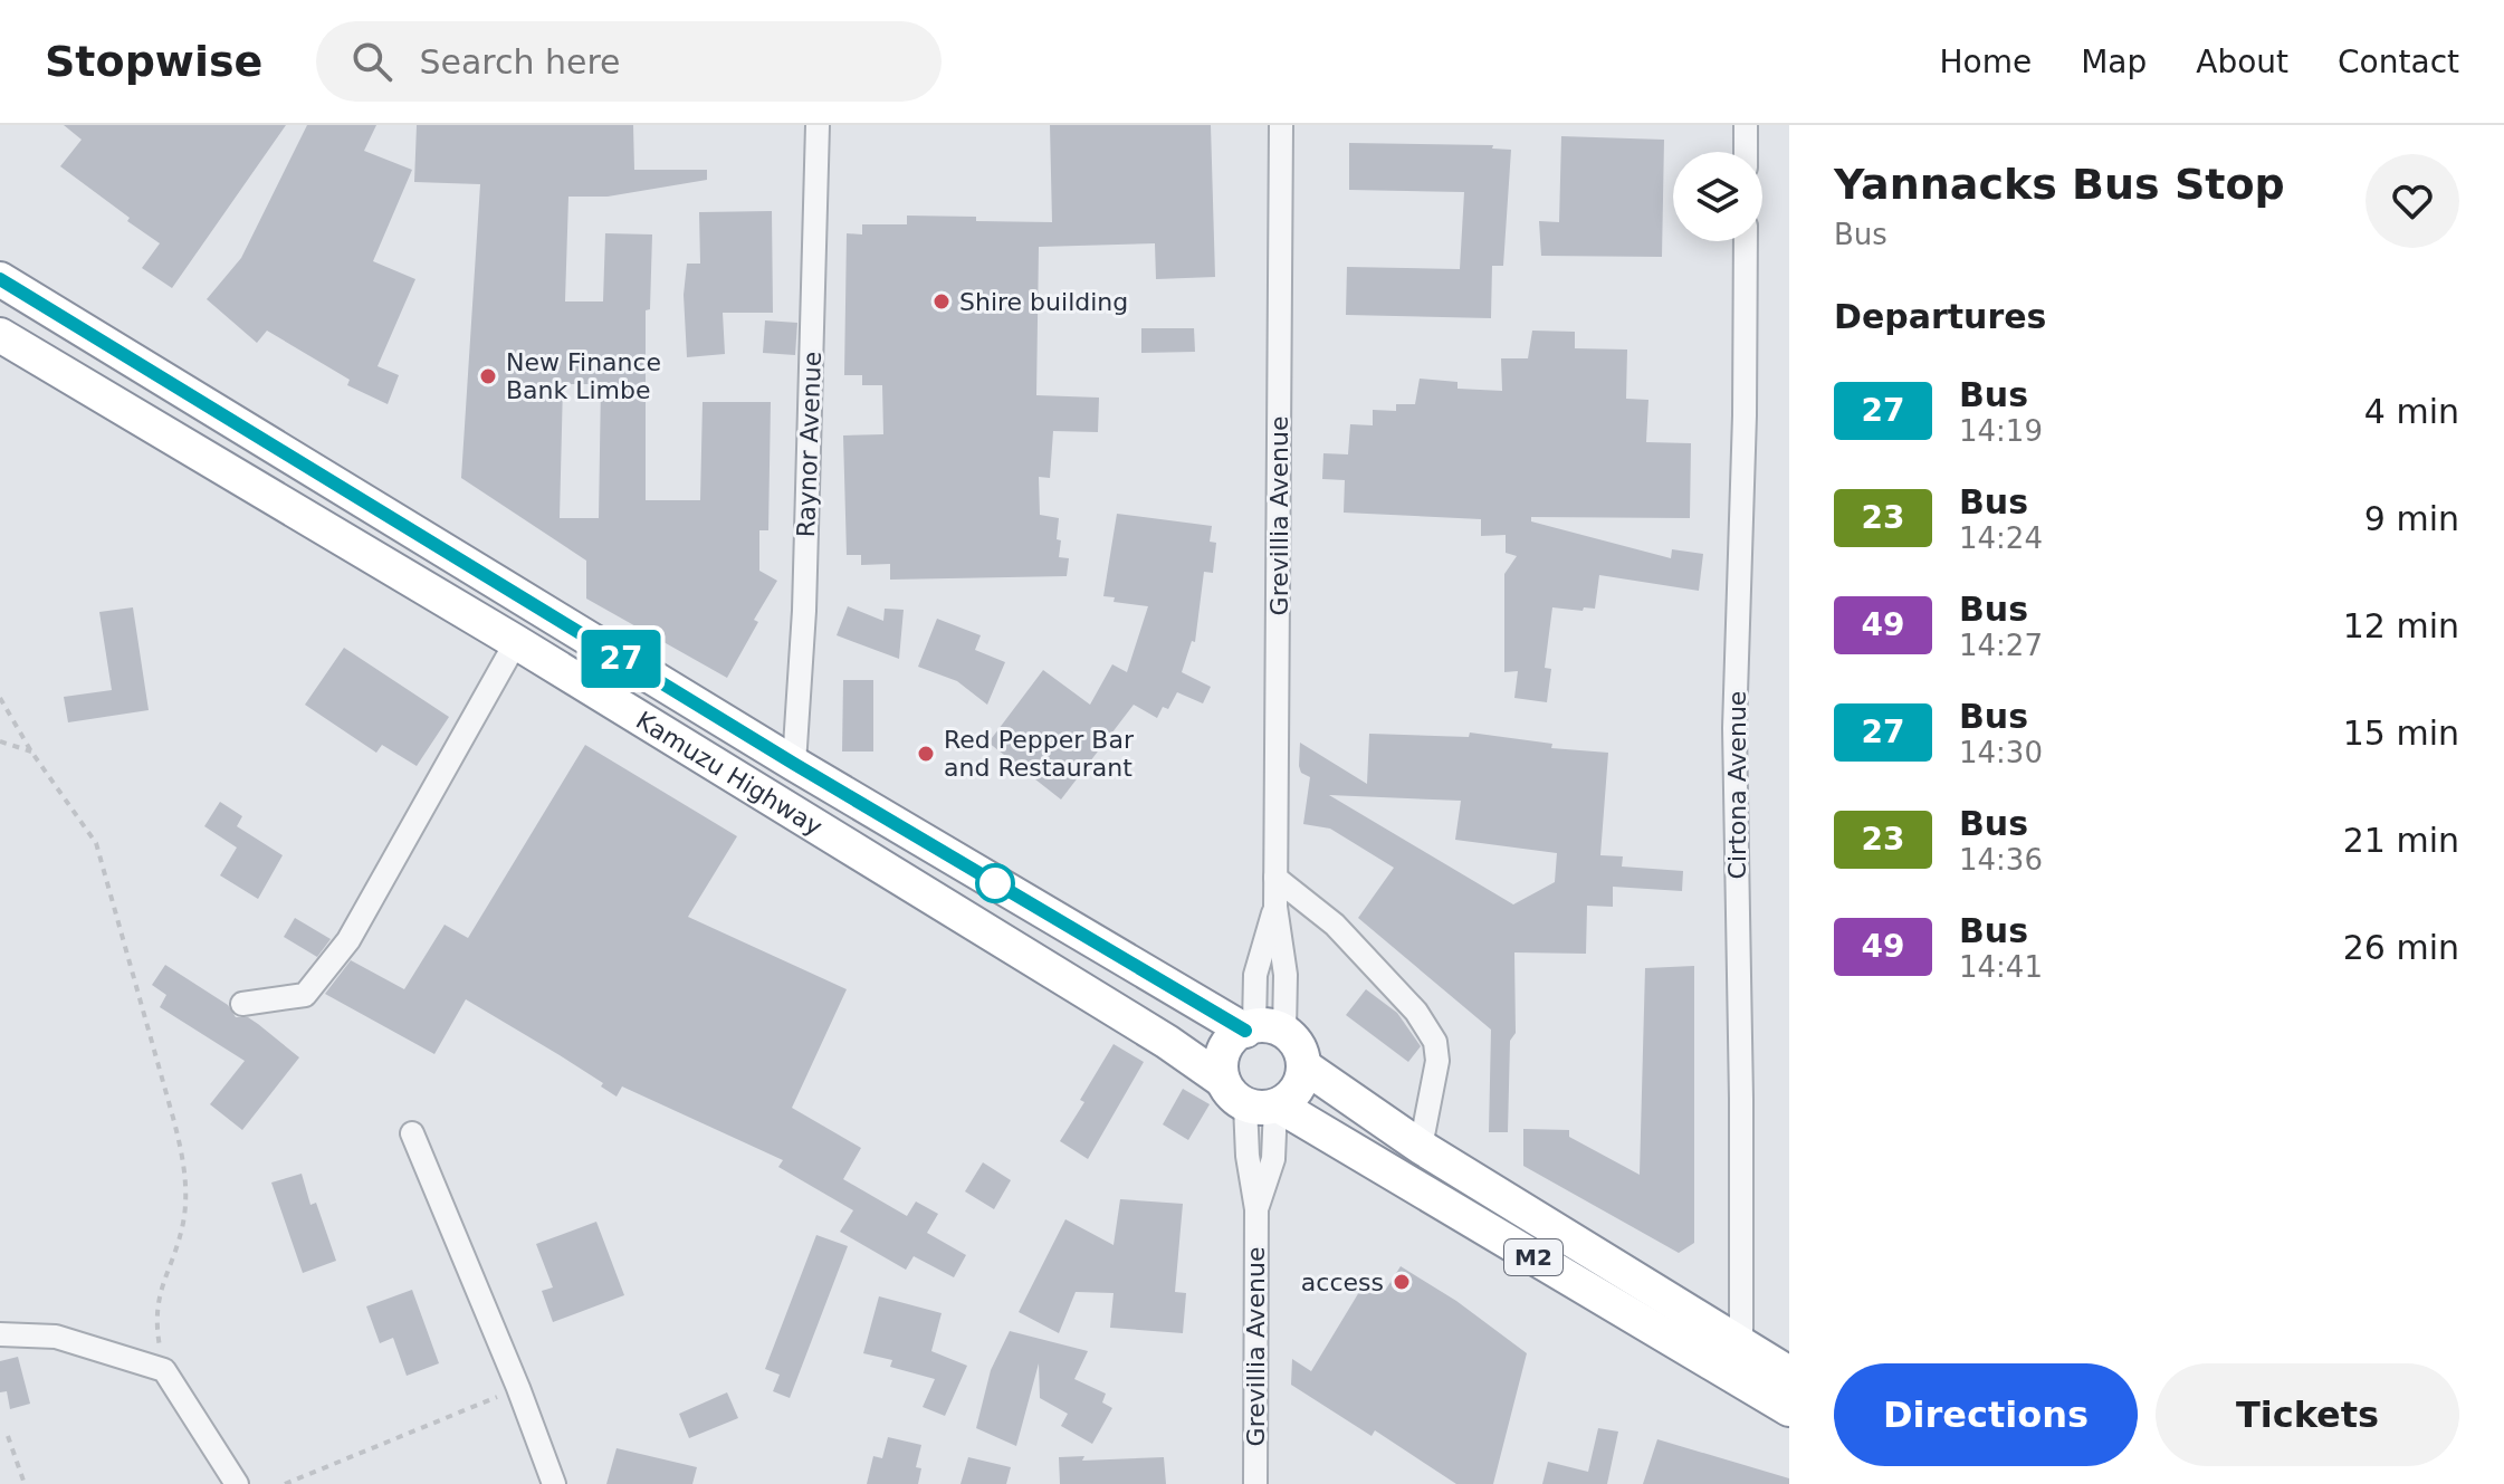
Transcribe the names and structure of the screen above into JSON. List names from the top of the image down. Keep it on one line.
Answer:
{"streets":{"highway":["Kamuzu Highway","M2"],"street":["Raynor Avenue","Grevillia Avenue","Cirtona Avenue"]},"crossings":[["Raynor Avenue","Kamuzu Highway"],["Grevillia Avenue","Kamuzu Highway"],["Grevillia Avenue","M2"],["Kamuzu Highway","M2"],["Cirtona Avenue","M2"]],"places":["Shire building","New Finance Bank Limbe","Red Pepper Bar and Restaurant","access"],"lines":["bus line 27"],"page":{"header":"Stopwise","search":"Search here","nav":["Home","Map","About","Contact"],"on_map":"27","heading":[["Yannacks Bus Stop","Bus"],"Departures"],"list":[{"mark":"27","name":"Bus","note":"14:19","value":"4 min"},{"mark":"23","name":"Bus","note":"14:24","value":"9 min"},{"mark":"49","name":"Bus","note":"14:27","value":"12 min"},{"mark":"27","name":"Bus","note":"14:30","value":"15 min"},{"mark":"23","name":"Bus","note":"14:36","value":"21 min"},{"mark":"49","name":"Bus","note":"14:41","value":"26 min"}],"buttons":["Directions","Tickets"]}}
